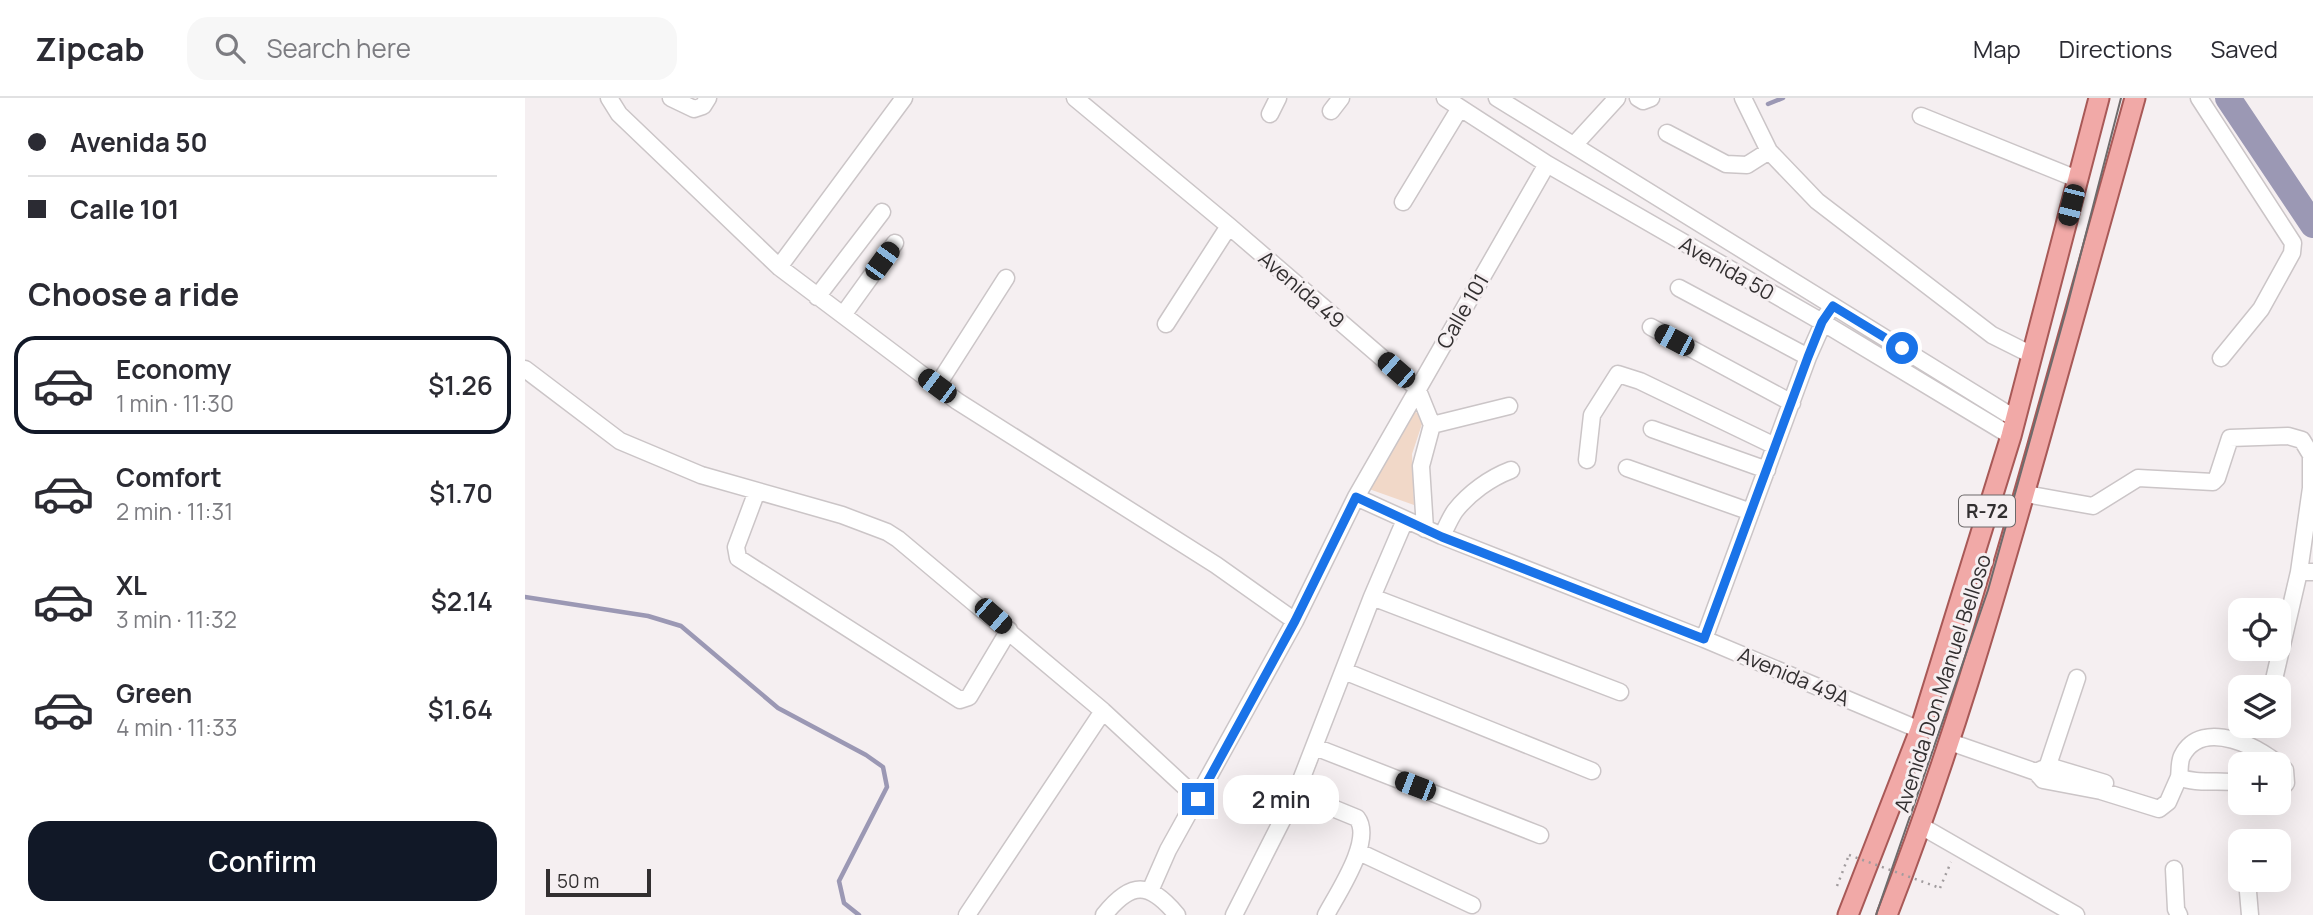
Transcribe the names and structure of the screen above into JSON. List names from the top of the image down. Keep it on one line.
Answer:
{"streets":{"main road":["R-72","Avenida Don Manuel Belloso"],"street":["Avenida 50","Avenida 49","Calle 101","Avenida 49A"]},"crossings":[["Avenida 50","Calle 101"],["Avenida 50","Avenida Don Manuel Belloso"],["Avenida 49","Calle 101"],["Calle 101","Avenida 49A"],["Avenida 49A","Avenida Don Manuel Belloso"]],"scale_bar":"50 m","page":{"header":"Zipcab","search":"Search here","nav":["Map","Directions","Saved"],"banner":["Avenida 50","Calle 101"],"heading":"Choose a ride","list":[{"name":"Economy","note":"1 min · 11:30","value":"$1.26"},{"name":"Comfort","note":"2 min · 11:31","value":"$1.70"},{"name":"XL","note":"3 min · 11:32","value":"$2.14"},{"name":"Green","note":"4 min · 11:33","value":"$1.64"}],"map_buttons":["+","−"],"bubble":"2 min","buttons":"Confirm","scale":"50 m"}}
